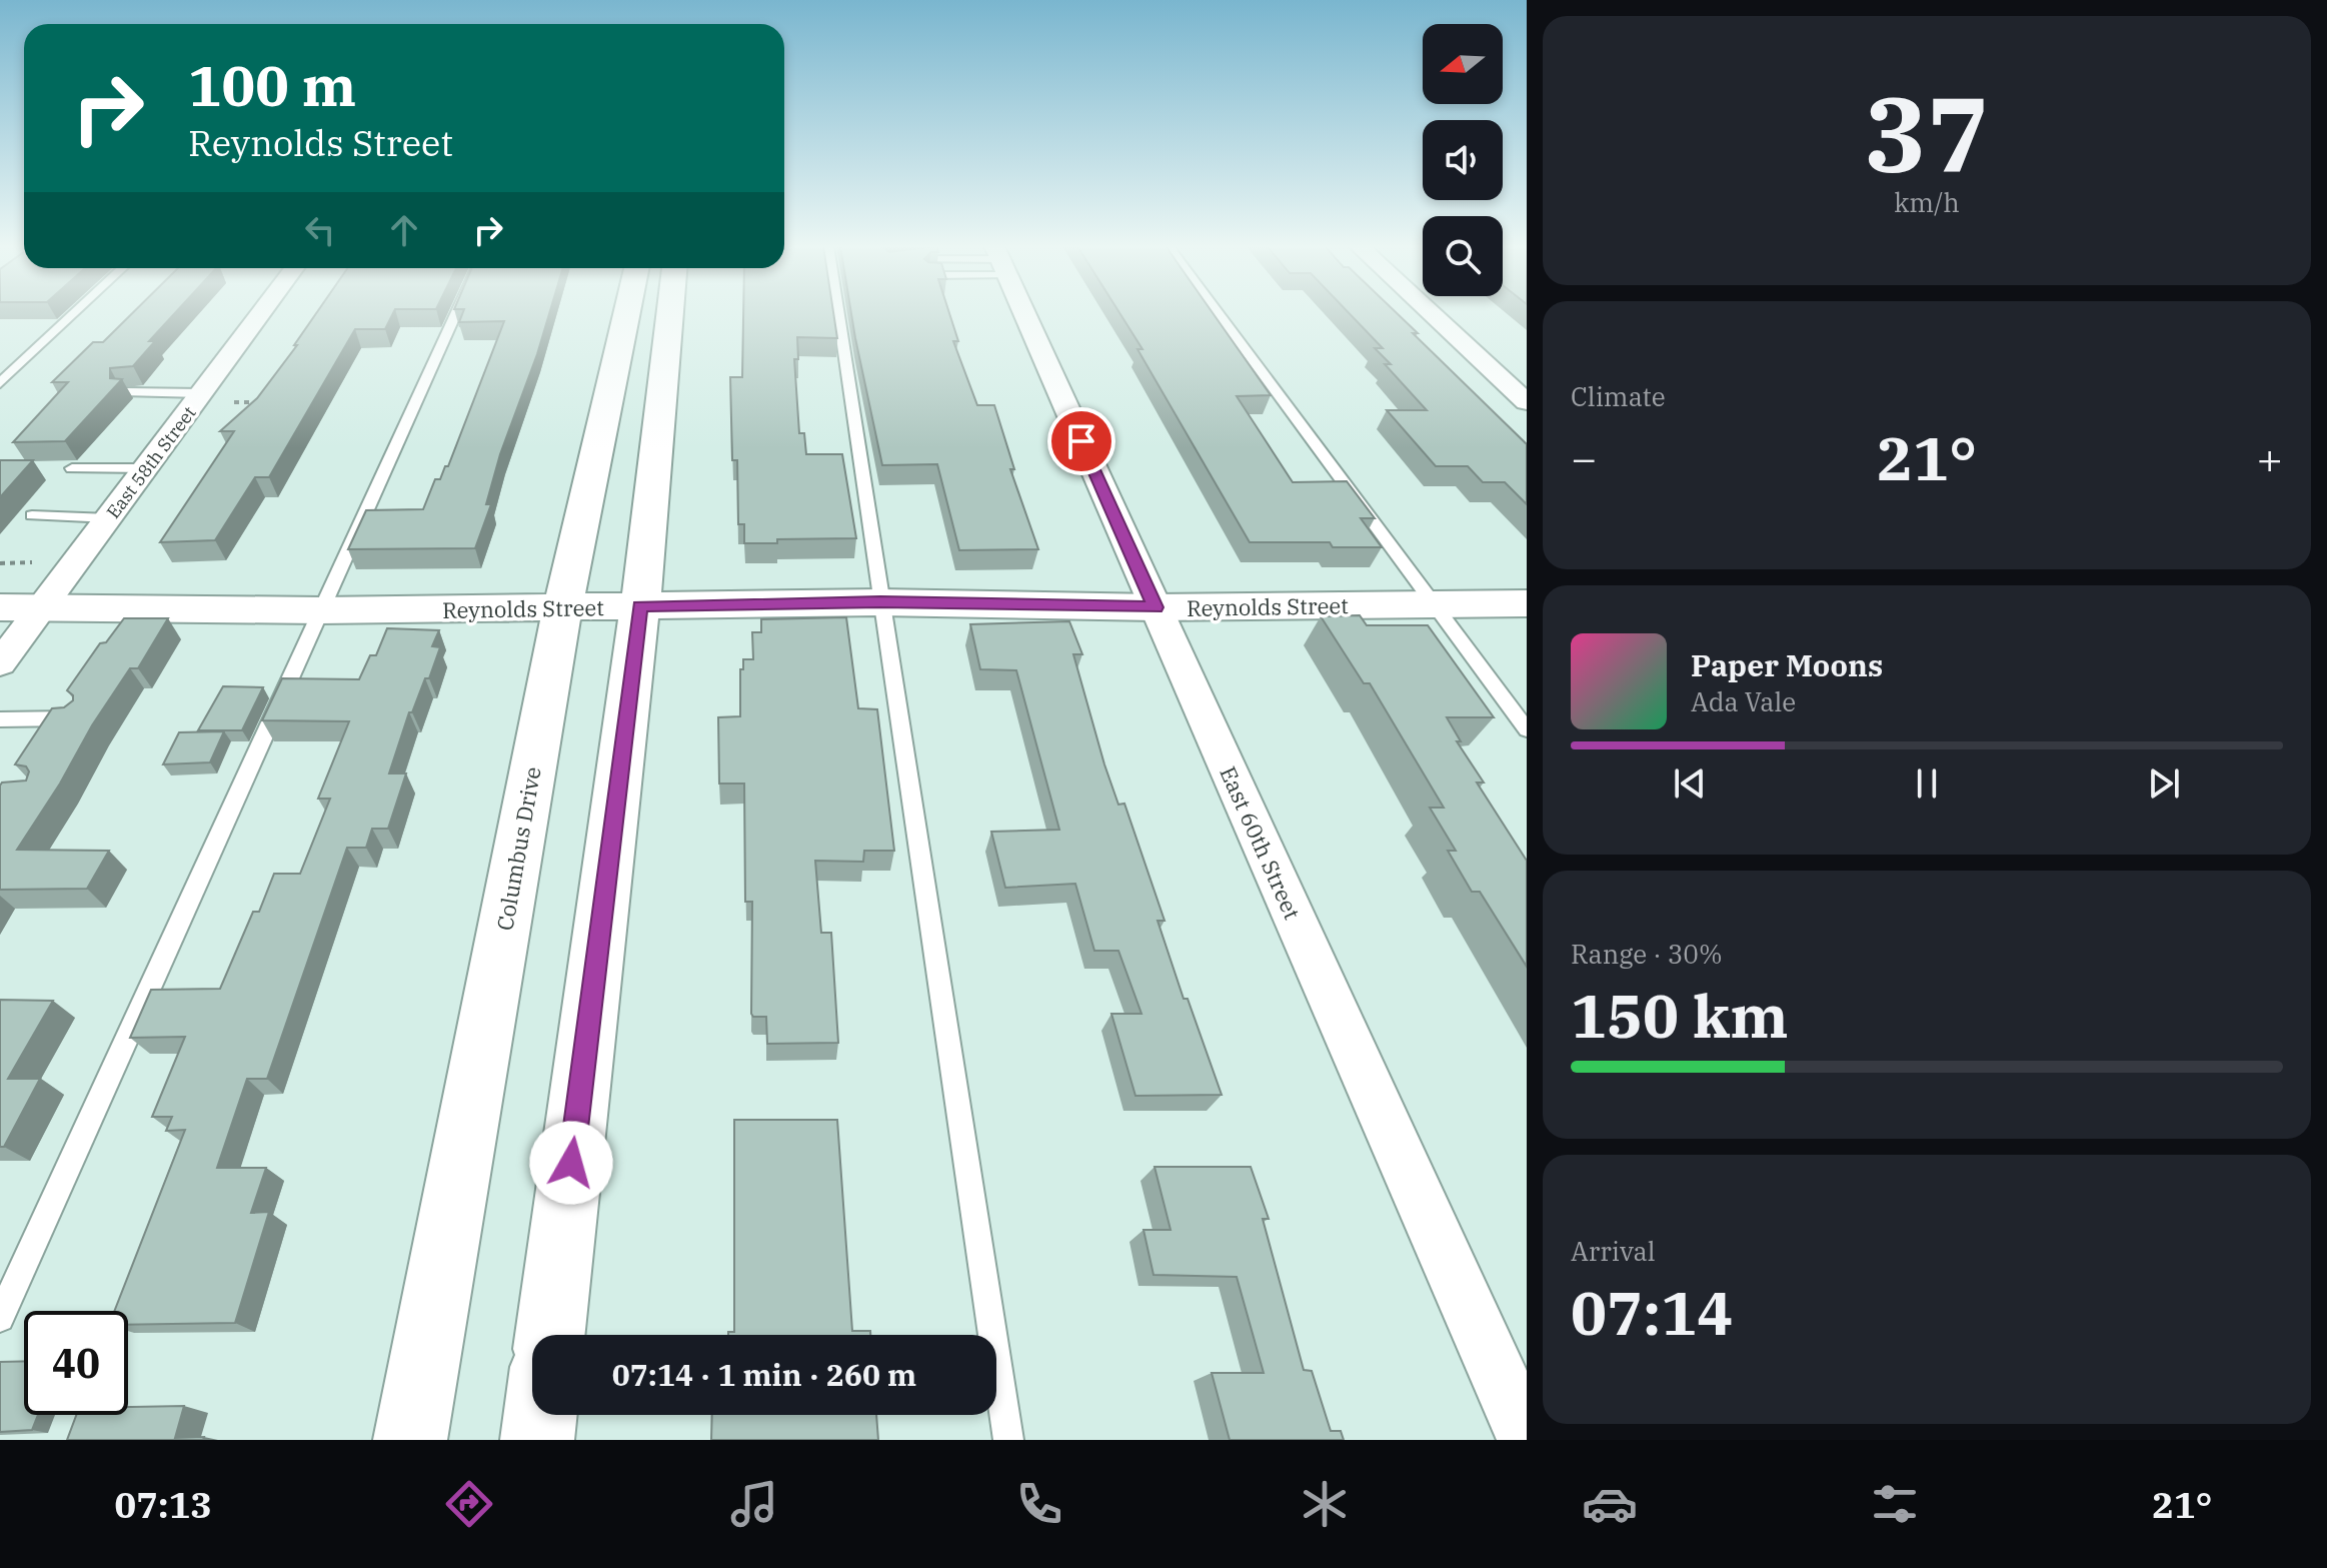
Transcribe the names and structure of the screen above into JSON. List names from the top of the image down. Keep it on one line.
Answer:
{"streets":{"street":["East 58th Street","Reynolds Street","East 60th Street","Columbus Drive"]},"crossings":[["East 58th Street","Reynolds Street"],["Reynolds Street","East 60th Street"],["Reynolds Street","Columbus Drive"]],"north":"left","page":{"tile":[["37","km/h"],"Climate",["Range · 30%","150 km"],["Arrival","07:14"]],"turn":["100 m","Reynolds Street"],"heat":["−","21°","+"],"song":["Paper Moons","Ada Vale"],"limit":"40","trip":"07:14 · 1 min · 260 m","tabs":["07:13","21°"]}}
